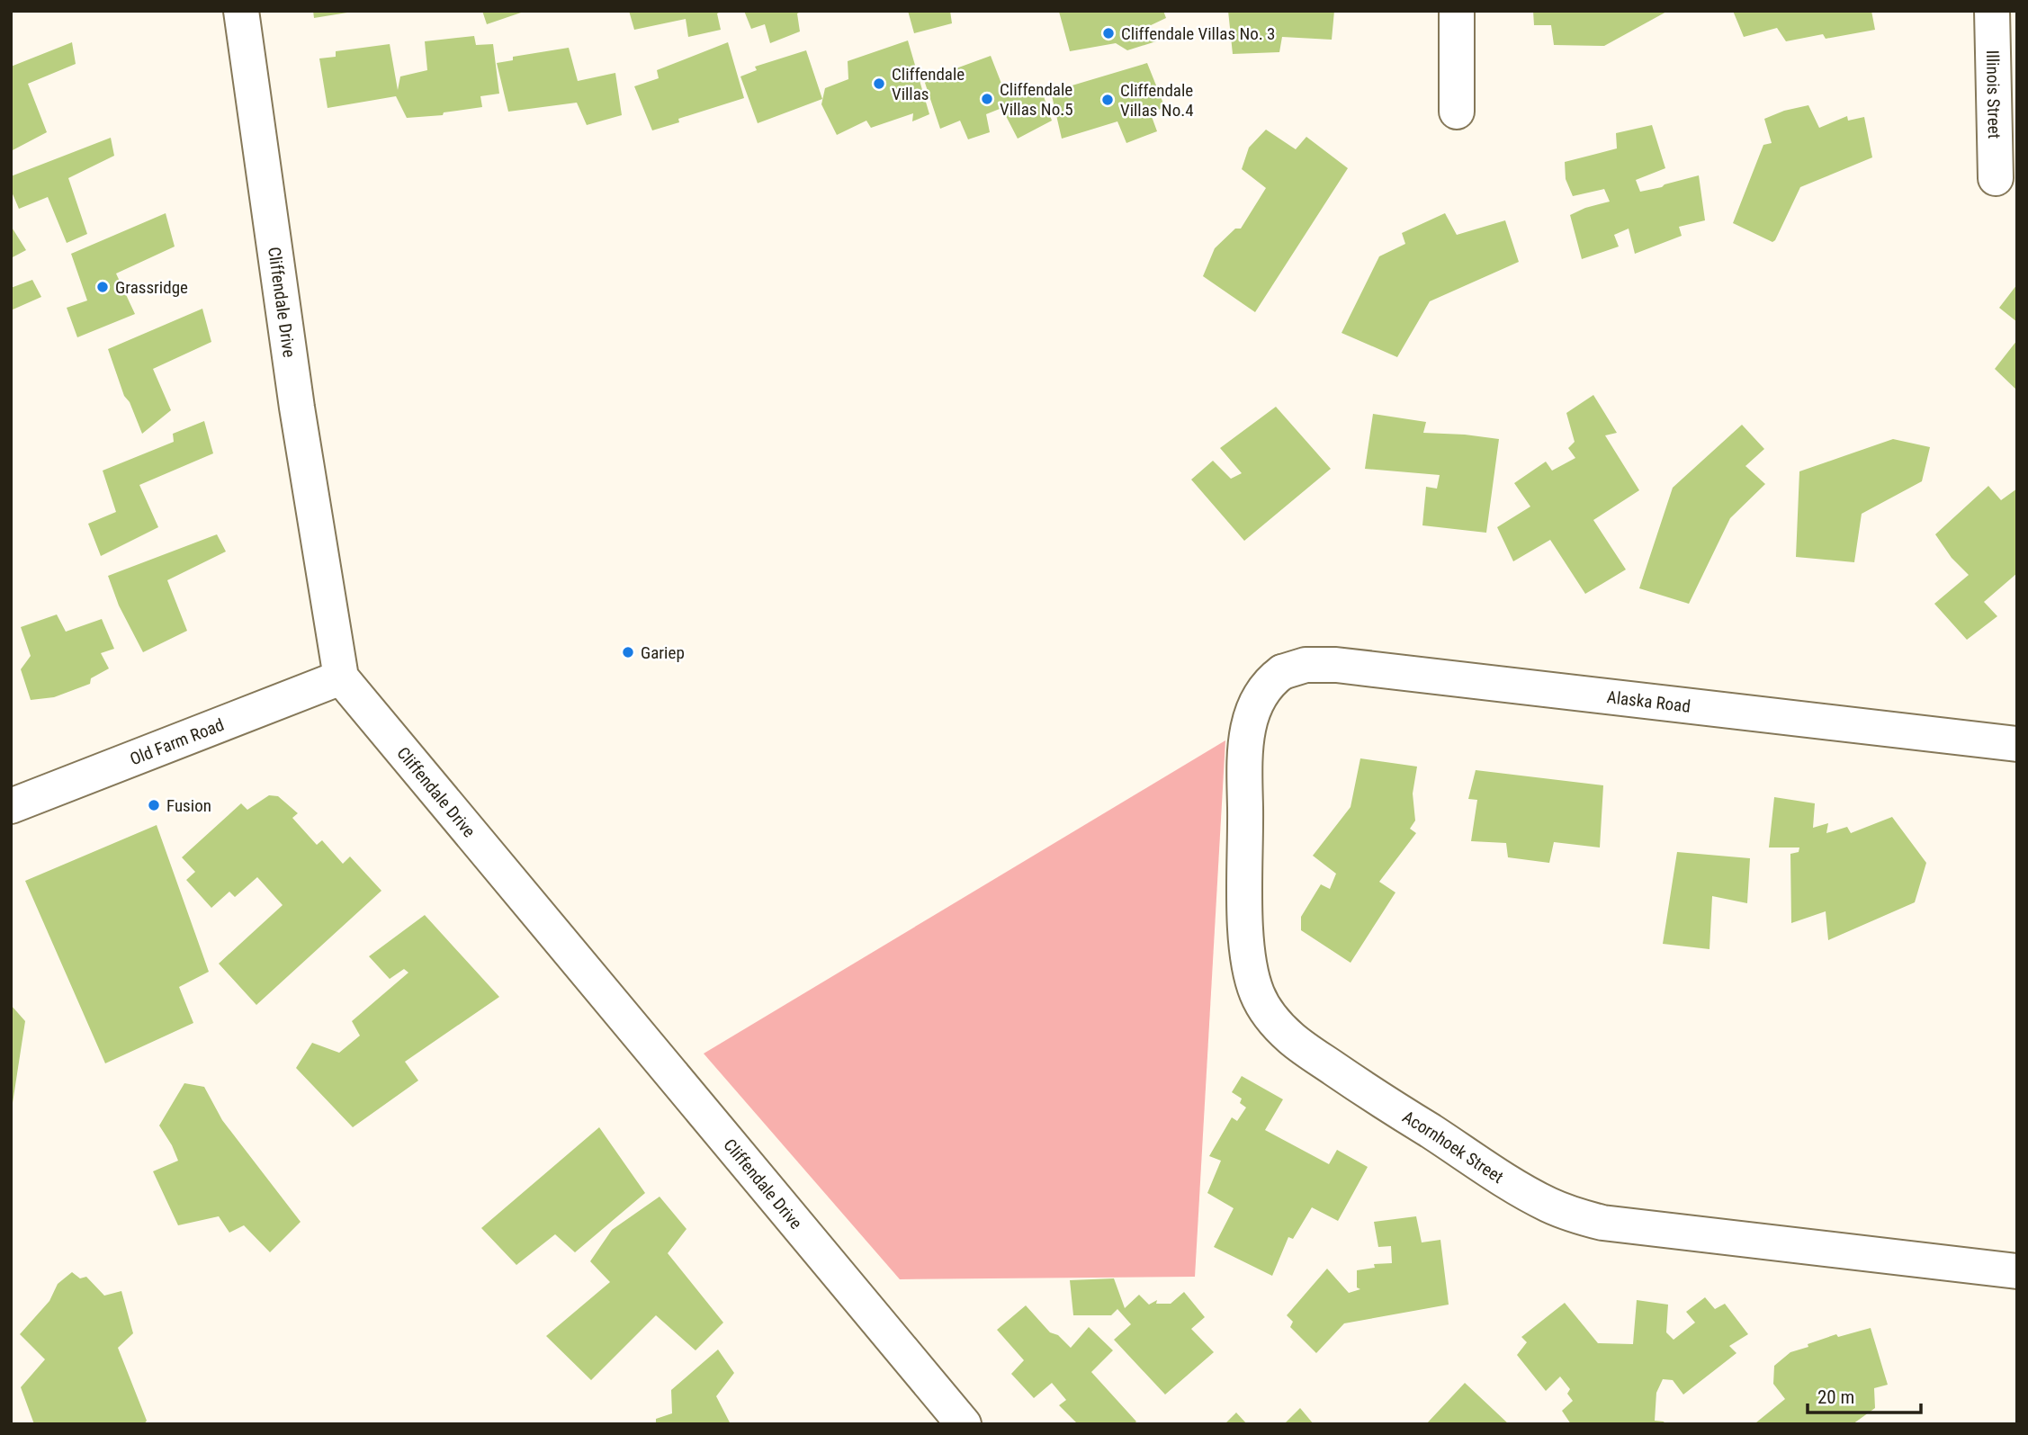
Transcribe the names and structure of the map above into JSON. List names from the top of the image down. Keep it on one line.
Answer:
{"streets":{"street":["Illinois Street","Cliffendale Drive","Alaska Road","Old Farm Road","Acornhoek Street"]},"crossings":[["Cliffendale Drive","Old Farm Road"],["Alaska Road","Acornhoek Street"]],"places":["Cliffendale Villas No. 3","Cliffendale Villas","Cliffendale Villas No.5","Cliffendale Villas No.4","Grassridge","Gariep","Fusion"],"scale_bar":"20 m"}
